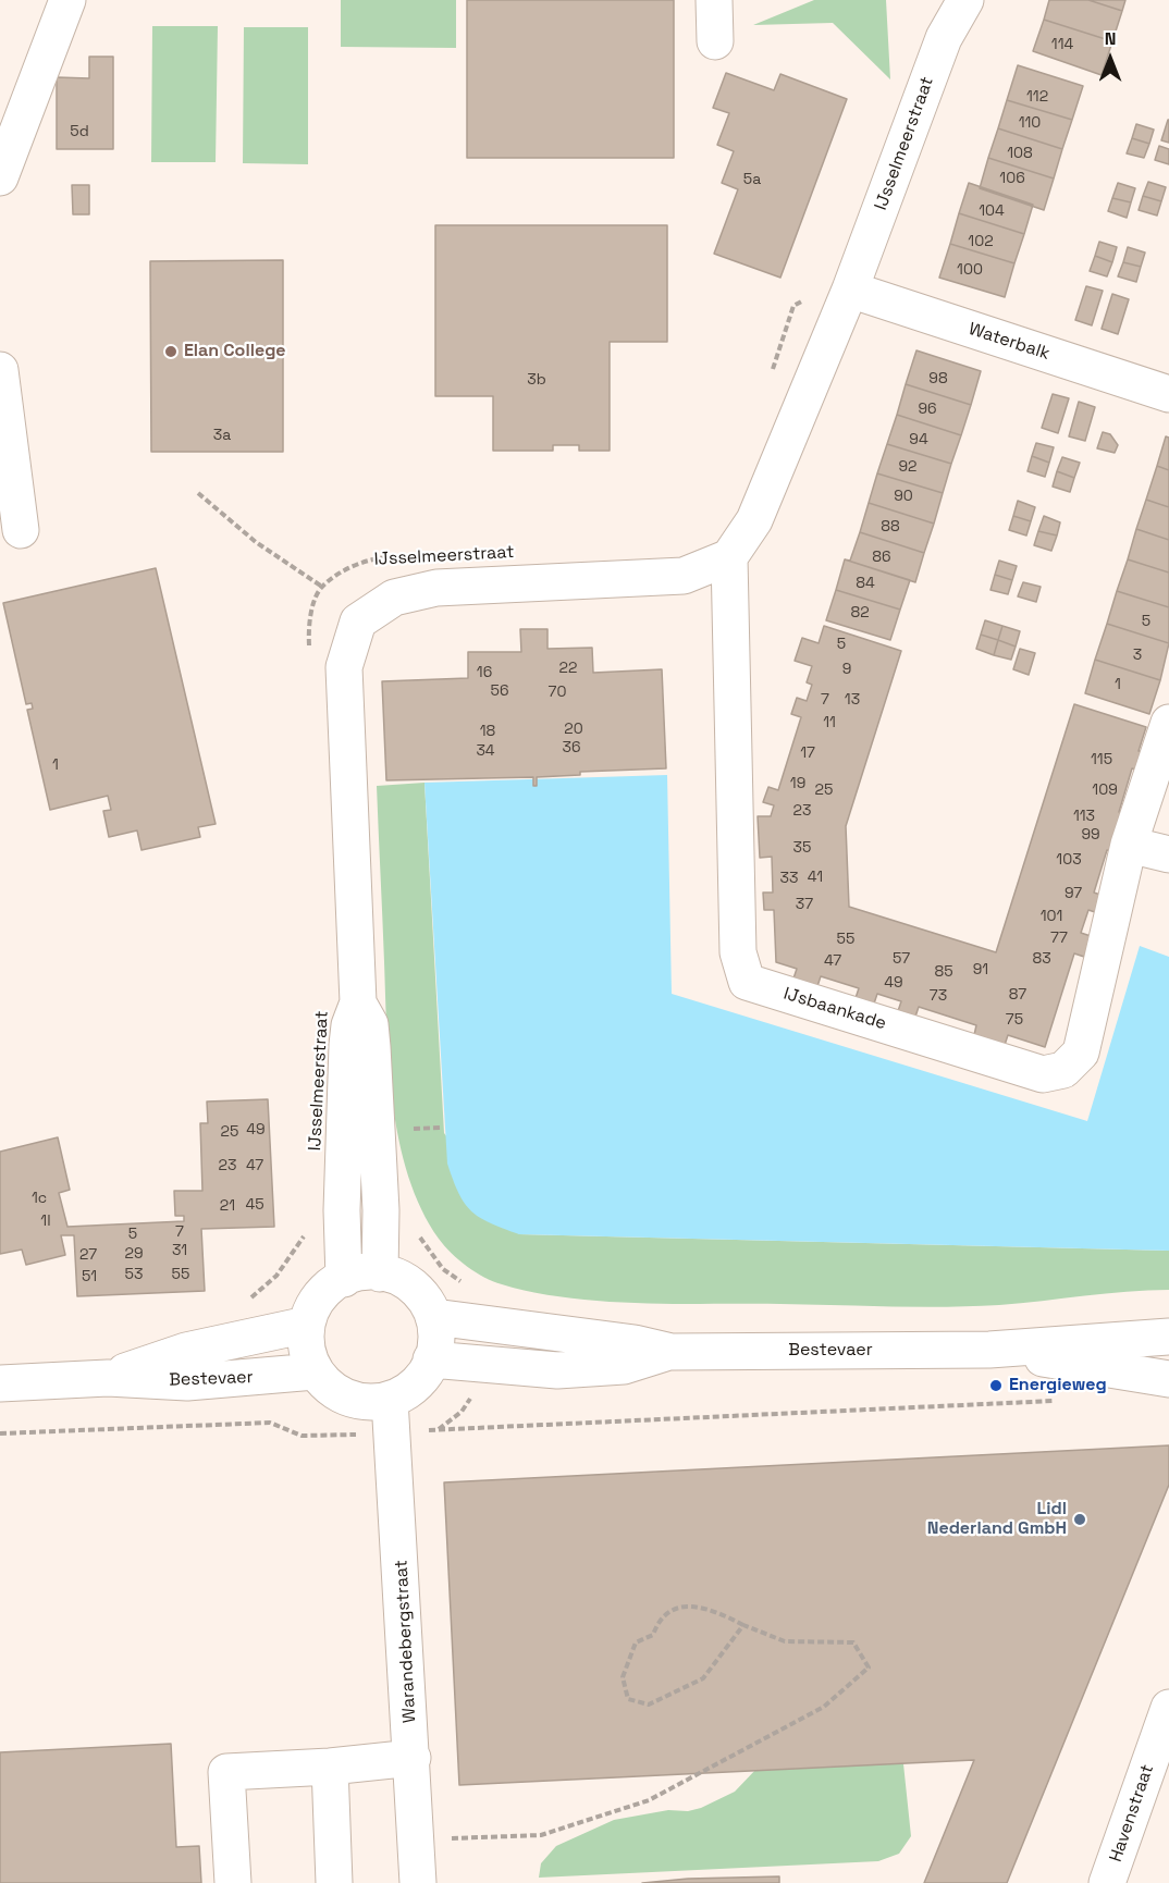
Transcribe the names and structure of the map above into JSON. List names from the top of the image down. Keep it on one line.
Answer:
{"streets":{"street":["IJsselmeerstraat","Waterbalk","IJsbaankade","Bestevaer","Warandebergstraat","Havenstraat"]},"crossings":[["IJsselmeerstraat","Waterbalk"],["IJsselmeerstraat","IJsbaankade"],["IJsselmeerstraat","Bestevaer"],["IJsselmeerstraat","Warandebergstraat"],["Bestevaer","Warandebergstraat"]],"places":["Elan College","Energieweg","Lidl Nederland GmbH"],"house_numbers":["114","112","110","5d","108","106","5a","104","102","100","98","3b","96","3a","94","92","90","88","86","84","82","5","5","3","22","9","16","1","56","70","7","13","11","20","18","36","34","17","115","1","19","25","109","23","113","99","35","103","41","33","97","37","101","77","55","57","83","47","91","85","49","87","73","75","49","25","23","47","1c","45","21","1l","7","5","31","29","27","53","55","51"],"north":"top"}
